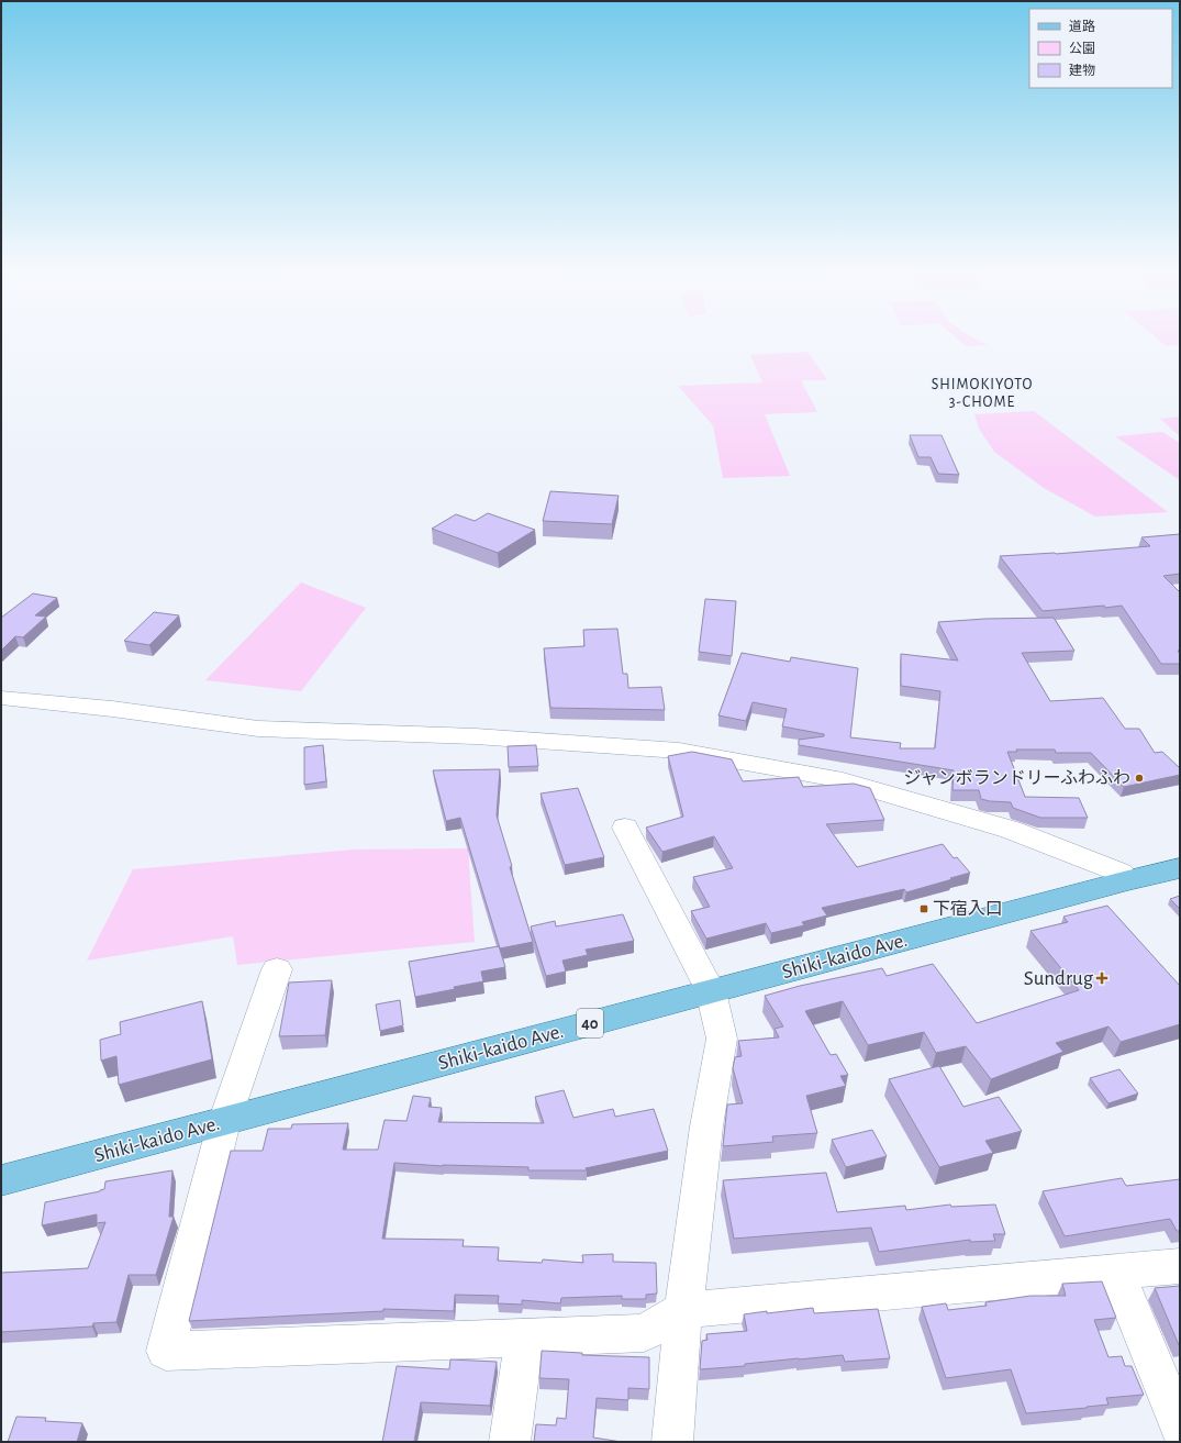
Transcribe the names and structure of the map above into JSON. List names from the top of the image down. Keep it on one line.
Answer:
{"streets":{"main road":["Shiki-kaido Ave.","40"]},"districts":["SHIMOKIYOTO 3-CHOME"],"places":{"other":["ジャンボランドリーふわふわ"],"transit":["下宿入口"],"health":["Sundrug"]},"legend":["道路","公園","建物"]}
